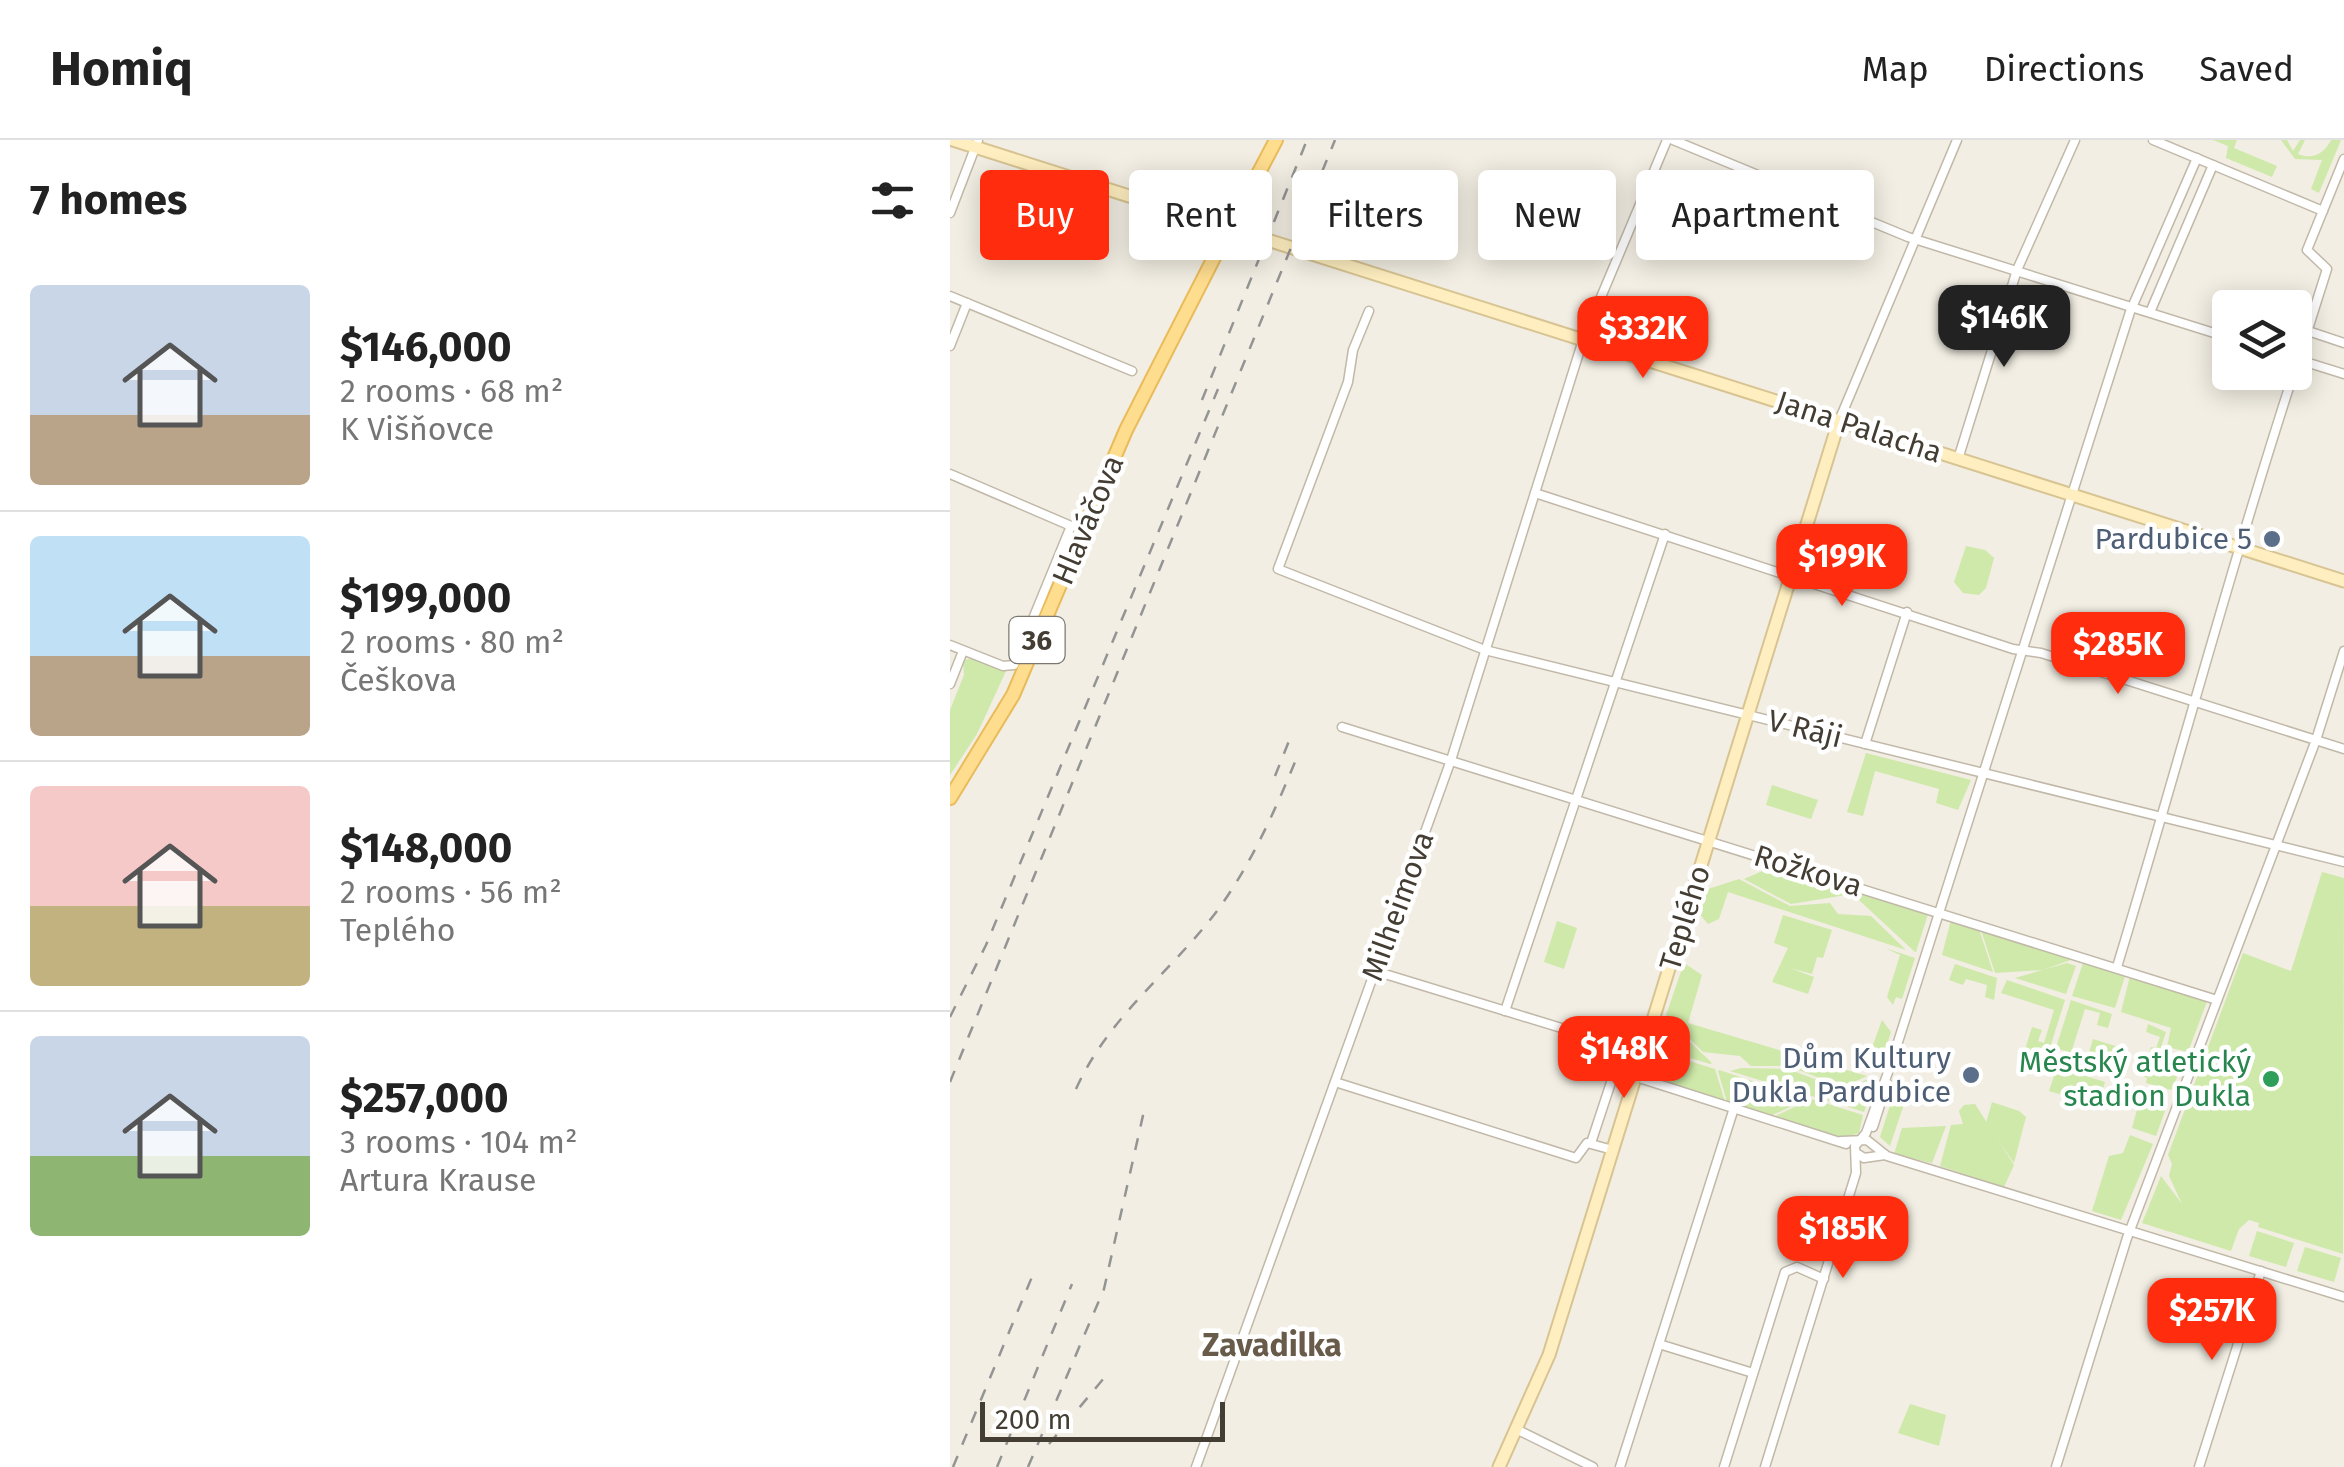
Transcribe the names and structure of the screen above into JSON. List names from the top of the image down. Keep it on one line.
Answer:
{"streets":{"main road":["Jana Palacha","Hlaváčova","36","Teplého"],"street":["V Ráji","Rožkova","Milheimova"]},"crossings":[["Jana Palacha","Milheimova"],["Jana Palacha","Teplého"],["V Ráji","Milheimova"],["V Ráji","Teplého"],["Rožkova","Milheimova"],["Rožkova","Teplého"]],"districts":["Zavadilka"],"places":["Pardubice 5","Dům Kultury Dukla Pardubice","Městský atletický stadion Dukla"],"scale_bar":"200 m","page":{"header":"Homiq","nav":["Map","Directions","Saved"],"heading":"7 homes","chip":["Buy","Rent","Filters","New","Apartment"],"list":[{"name":"$146,000","note":"2 rooms · 68 m² · K Višňovce"},{"name":"$199,000","note":"2 rooms · 80 m² · Češkova"},{"name":"$148,000","note":"2 rooms · 56 m² · Teplého"},{"name":"$257,000","note":"3 rooms · 104 m² · Artura Krause"}],"price":["$146K","$332K","$199K","$285K","$148K","$185K","$257K"],"scale":"200 m"}}
